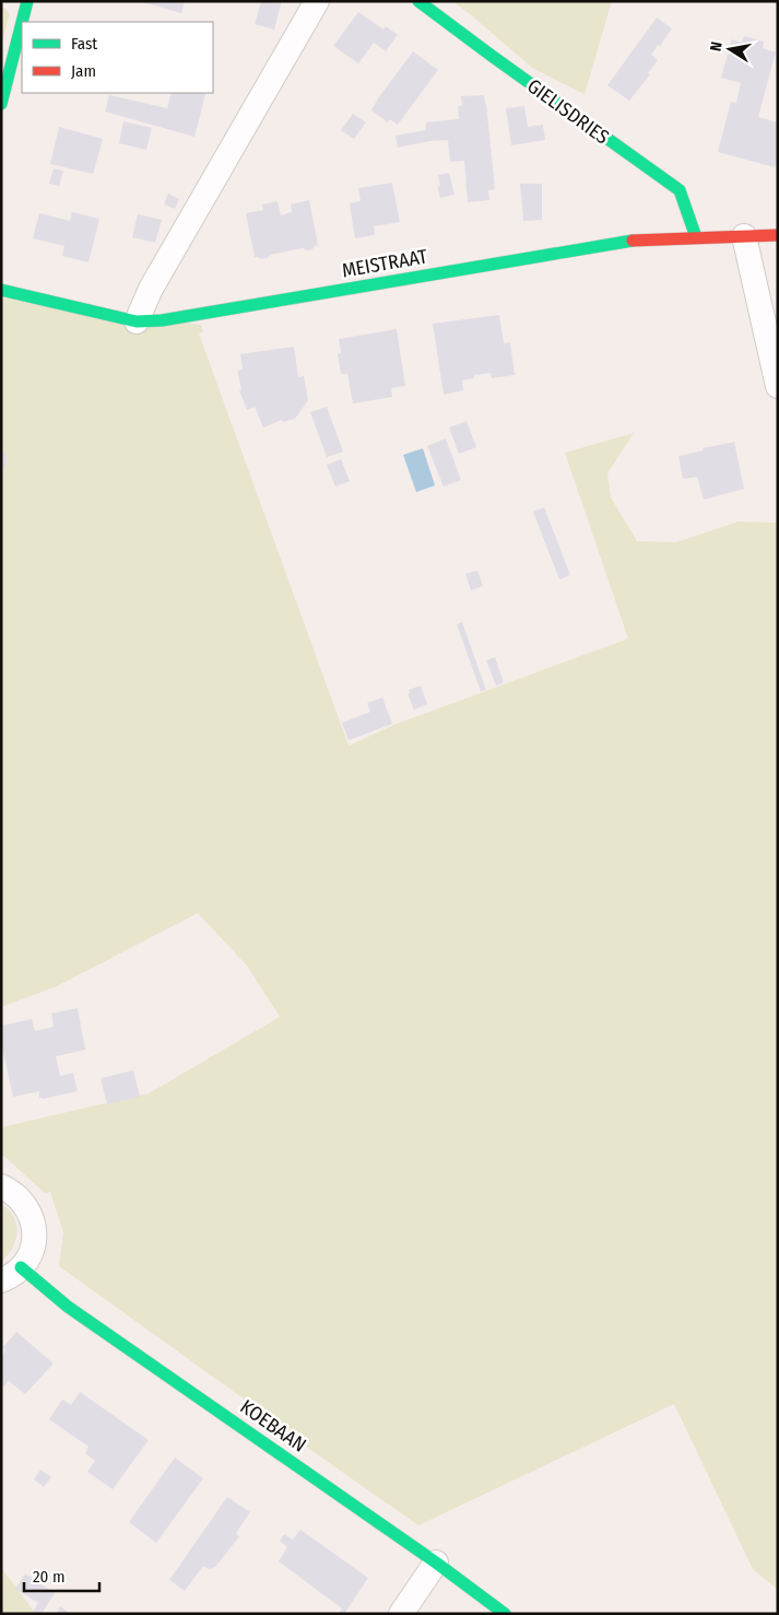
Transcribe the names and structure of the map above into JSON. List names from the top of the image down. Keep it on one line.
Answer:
{"streets":{"street":["GIELISDRIES","MEISTRAAT","KOEBAAN"]},"crossings":[["GIELISDRIES","MEISTRAAT"]],"legend":["Fast","Jam"],"scale_bar":"20 m","north":"left"}
